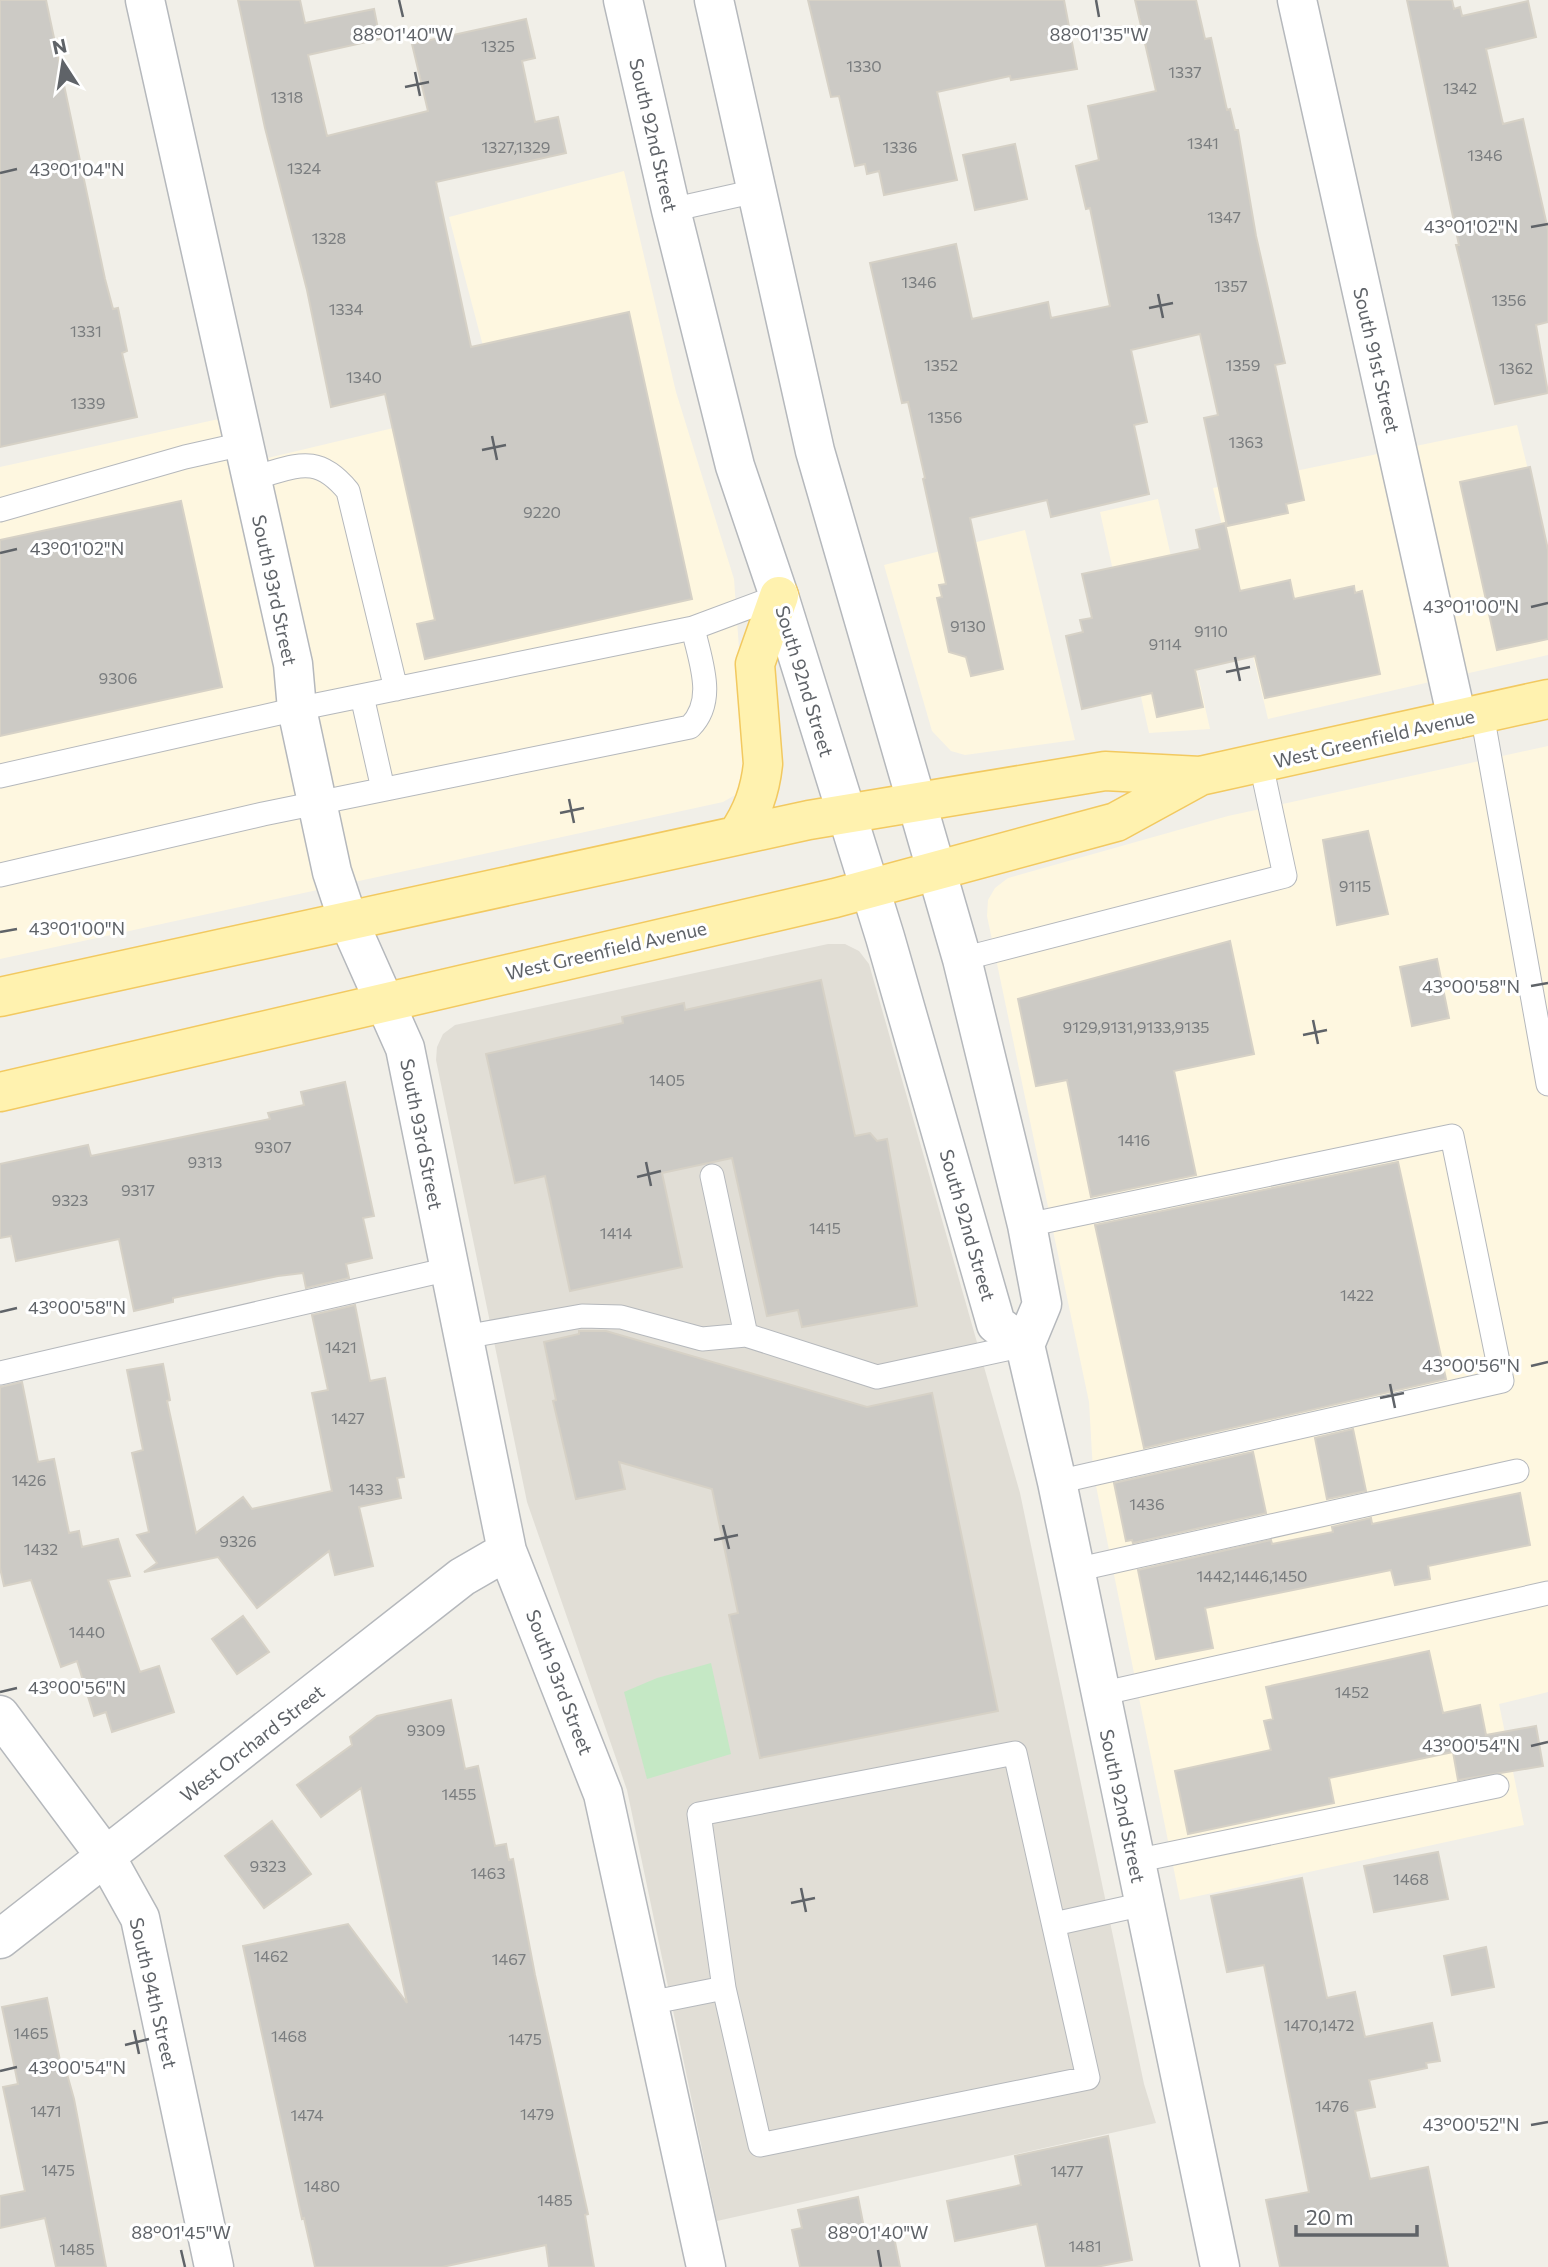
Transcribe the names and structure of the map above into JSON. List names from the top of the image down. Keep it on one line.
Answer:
{"streets":{"main road":["West Greenfield Avenue"],"street":["South 92nd Street","South 91st Street","South 93rd Street","West Orchard Street","South 94th Street"]},"crossings":[["South 92nd Street","West Greenfield Avenue"],["South 91st Street","West Greenfield Avenue"],["South 93rd Street","West Greenfield Avenue"],["South 93rd Street","West Orchard Street"],["West Orchard Street","South 94th Street"]],"house_numbers":["1325","1330","1337","1342","1318","1341","1327,1329","1336","1346","1324","1347","1328","1346","1357","1356","1334","1331","1352","1359","1362","1340","1339","1356","1363","9220","9130","9110","9114","9306","9115","9129,9131,9133,9135","1405","1416","9307","9313","9317","9323","1415","1414","1422","1421","1427","1426","1433","1436","9326","1432","1442,1446,1450","1440","1452","9309","1455","9323","1463","1468","1462","1467","1470,1472","1465","1468","1475","1476","1471","1479","1474","1475","1477","1480","1485","1481","1485"],"scale_bar":"20 m","north":"top","coordinates":["88°01'40\"W","88°01'35\"W","43°01'04\"N","43°01'02\"N","43°01'00\"N","43°00'58\"N","43°00'56\"N","43°00'54\"N","43°00'52\"N","88°01'45\"W"]}
